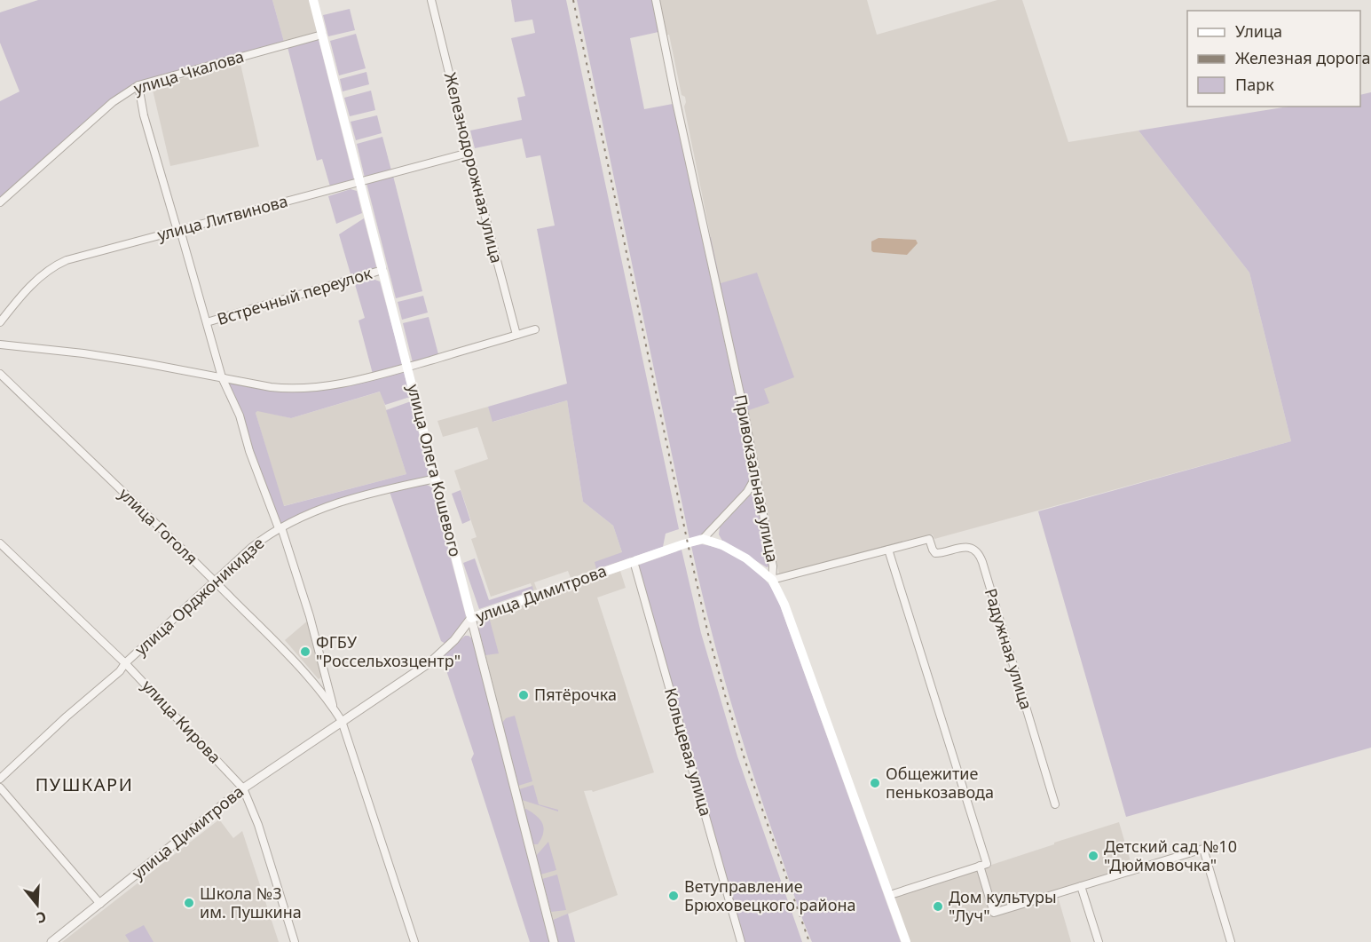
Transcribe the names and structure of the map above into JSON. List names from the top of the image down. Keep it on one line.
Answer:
{"streets":{"main road":["улица Олега Кошевого","Привокзальная улица","улица Димитрова"],"street":["улица Чкалова","Железнодорожная улица","улица Литвинова","Встречный переулок","улица Гоголя","улица Орджоникидзе","Радужная улица","улица Кирова","Кольцевая улица"]},"crossings":[["улица Чкалова","улица Олега Кошевого"],["улица Чкалова","улица Гоголя"],["Железнодорожная улица","улица Литвинова"],["улица Литвинова","улица Олега Кошевого"],["улица Литвинова","улица Гоголя"],["Встречный переулок","улица Олега Кошевого"],["Встречный переулок","улица Гоголя"],["улица Олега Кошевого","улица Димитрова"],["улица Олега Кошевого","улица Орджоникидзе"],["улица Гоголя","улица Димитрова"],["улица Гоголя","улица Орджоникидзе"],["улица Димитрова","улица Кирова"],["улица Димитрова","Кольцевая улица"],["улица Орджоникидзе","улица Кирова"]],"districts":["ПУШКАРИ"],"places":["ФГБУ \"Россельхозцентр\"","Пятёрочка","Общежитие пенькозавода","Детский сад №10 \"Дюймовочка\"","Ветуправление Брюховецкого района","Школа №3 им. Пушкина","Дом культуры \"Луч\""],"legend":["Улица","Железная дорога","Парк"],"north":"bottom"}
